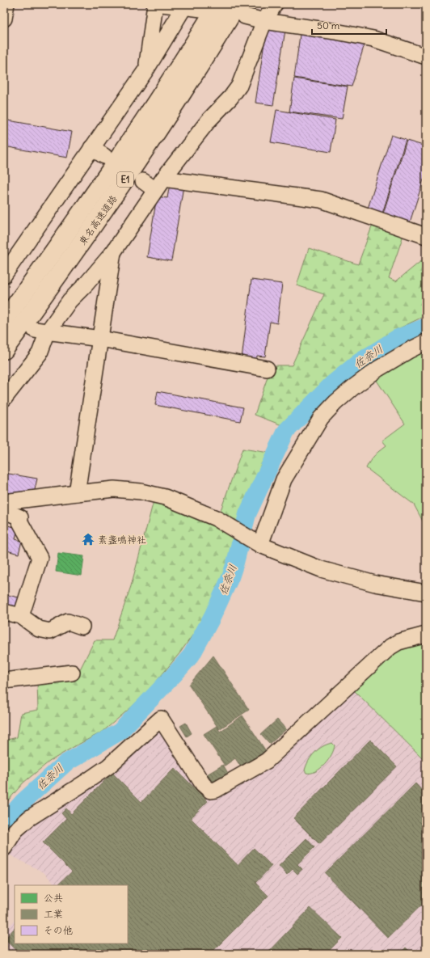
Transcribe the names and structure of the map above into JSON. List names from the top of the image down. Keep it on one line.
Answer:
{"streets":{"highway":["E1","東名高速道路"]},"water":["佐奈川"],"places":{"temple":["素盞鳴神社"]},"legend":["公共","工業","その他"],"scale_bar":"50 m"}
